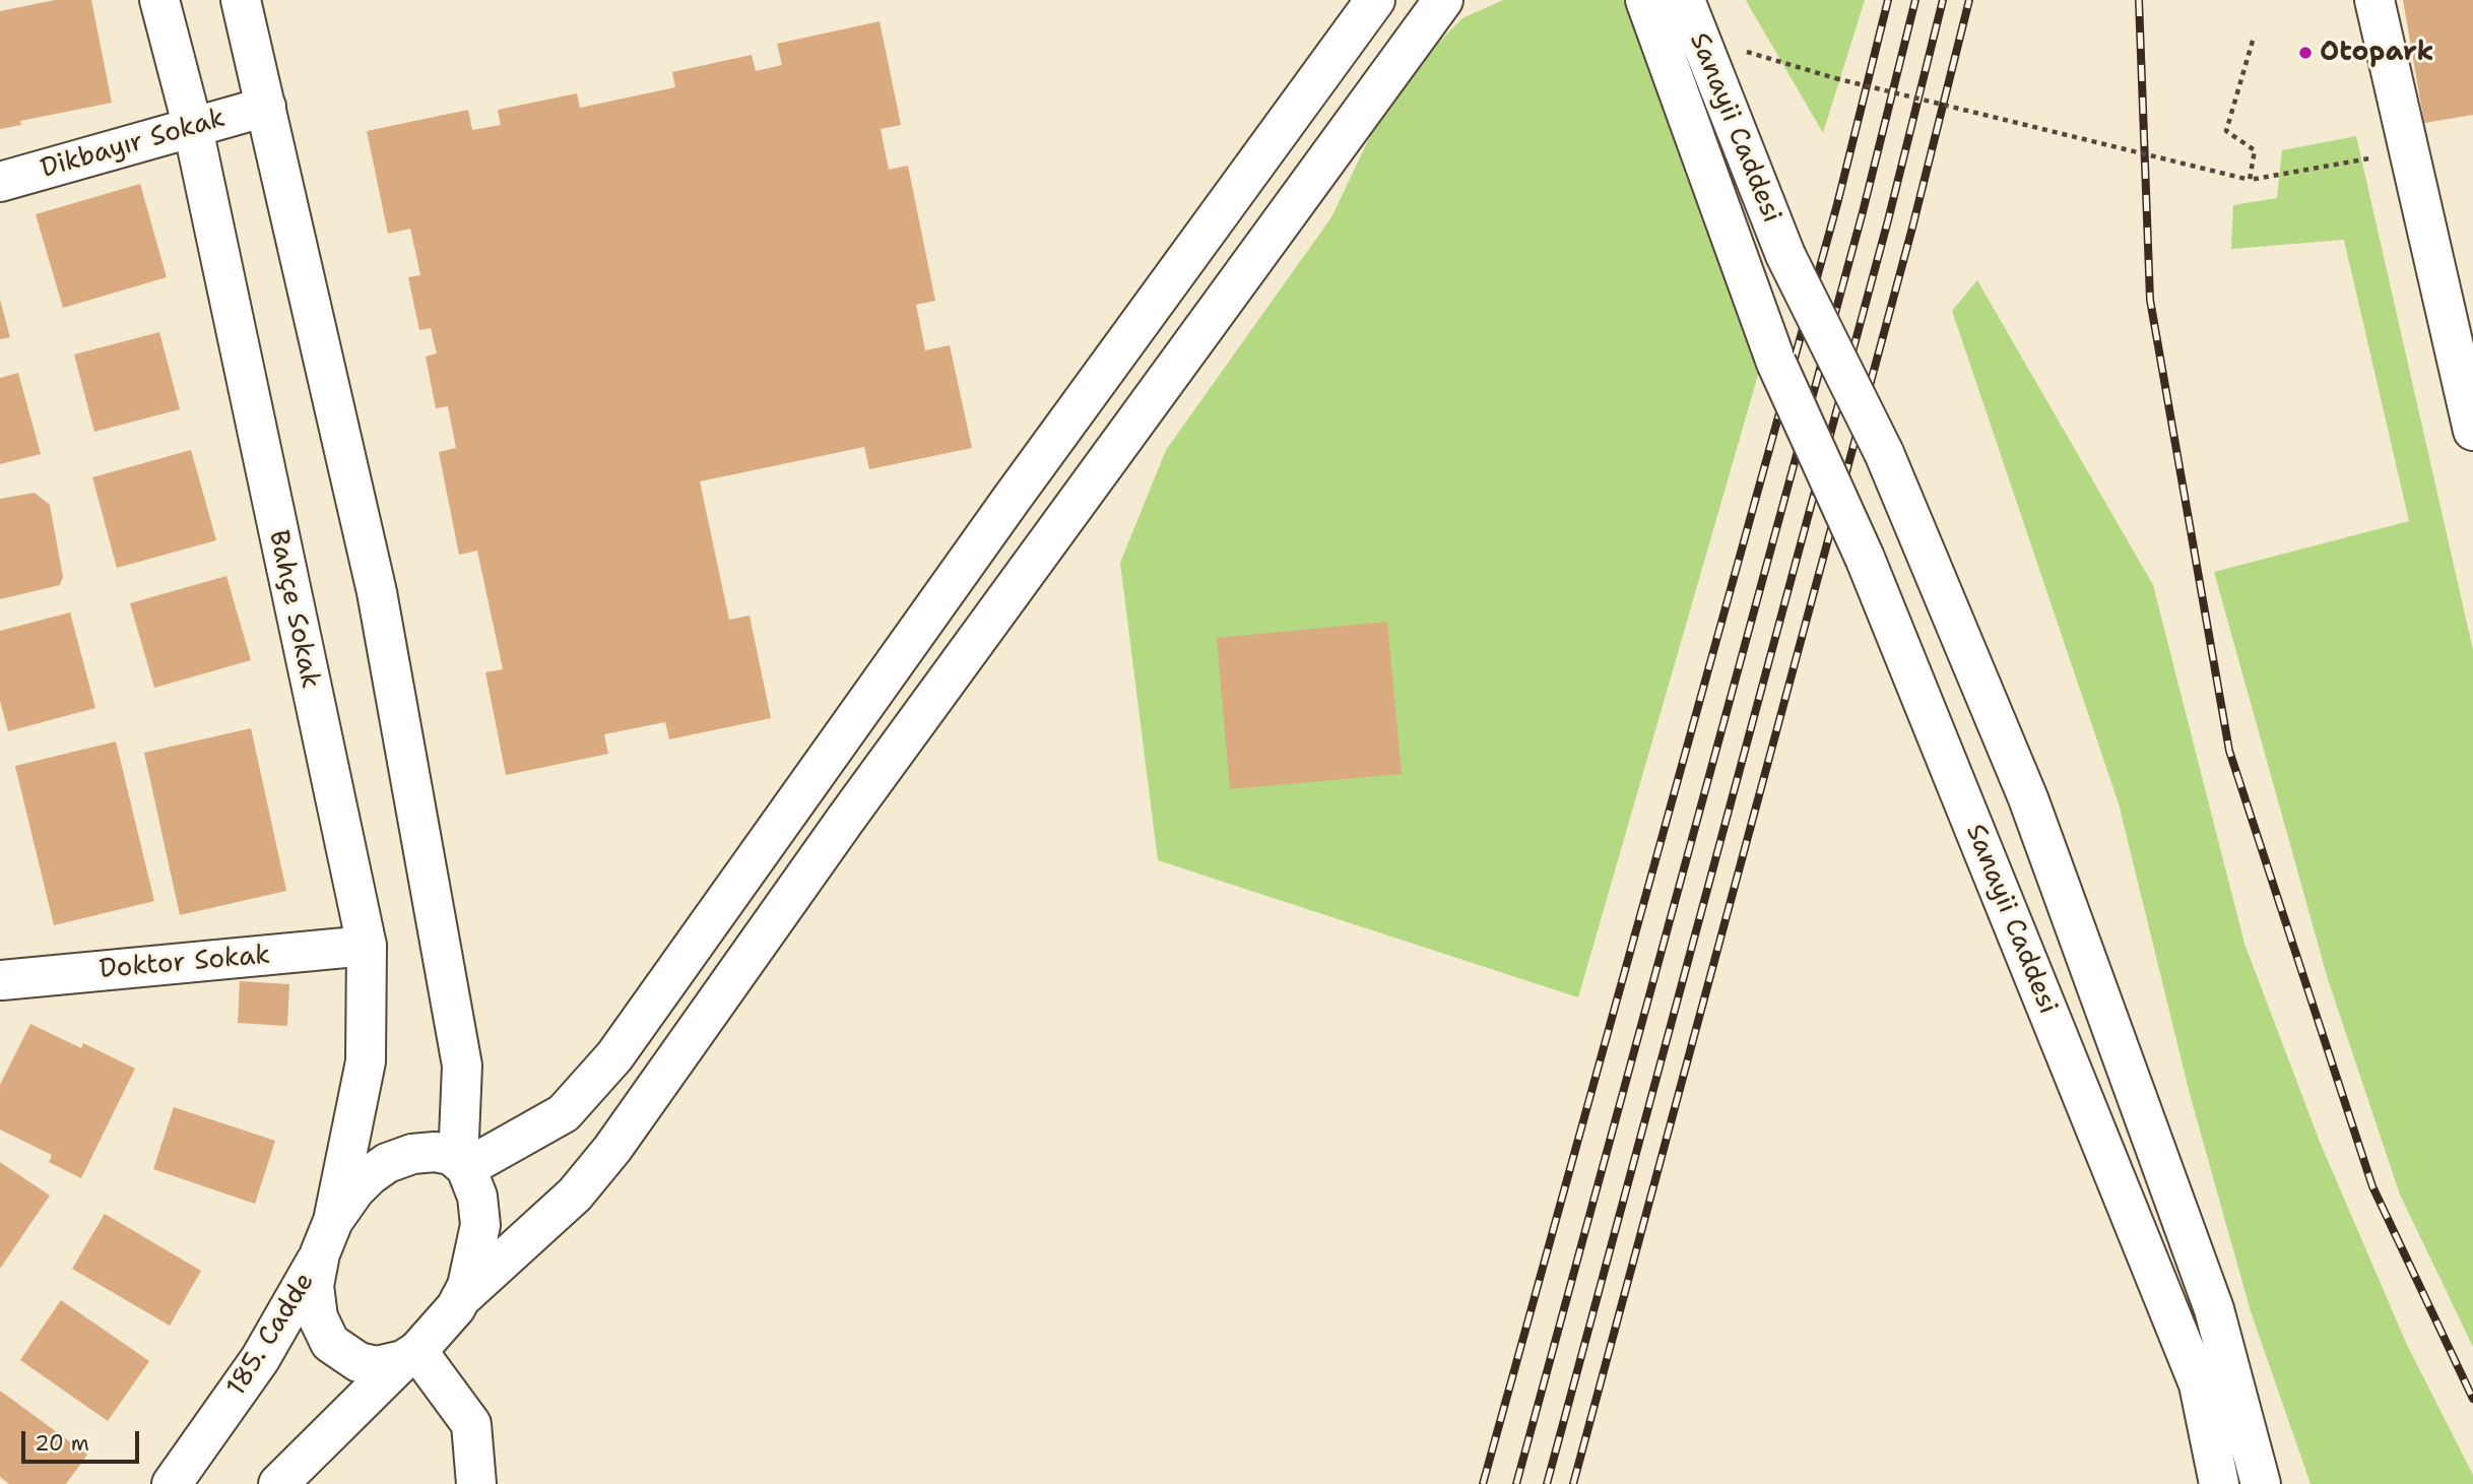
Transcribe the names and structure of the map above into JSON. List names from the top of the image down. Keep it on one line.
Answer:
{"streets":{"street":["Sanayii Caddesi","Dikbayır Sokak","Bahçe Sokak","Doktor Sokak","185. Cadde"]},"crossings":[["Dikbayır Sokak","Bahçe Sokak"],["Bahçe Sokak","Doktor Sokak"],["Bahçe Sokak","185. Cadde"]],"places":["Otopark"],"scale_bar":"20 m"}
